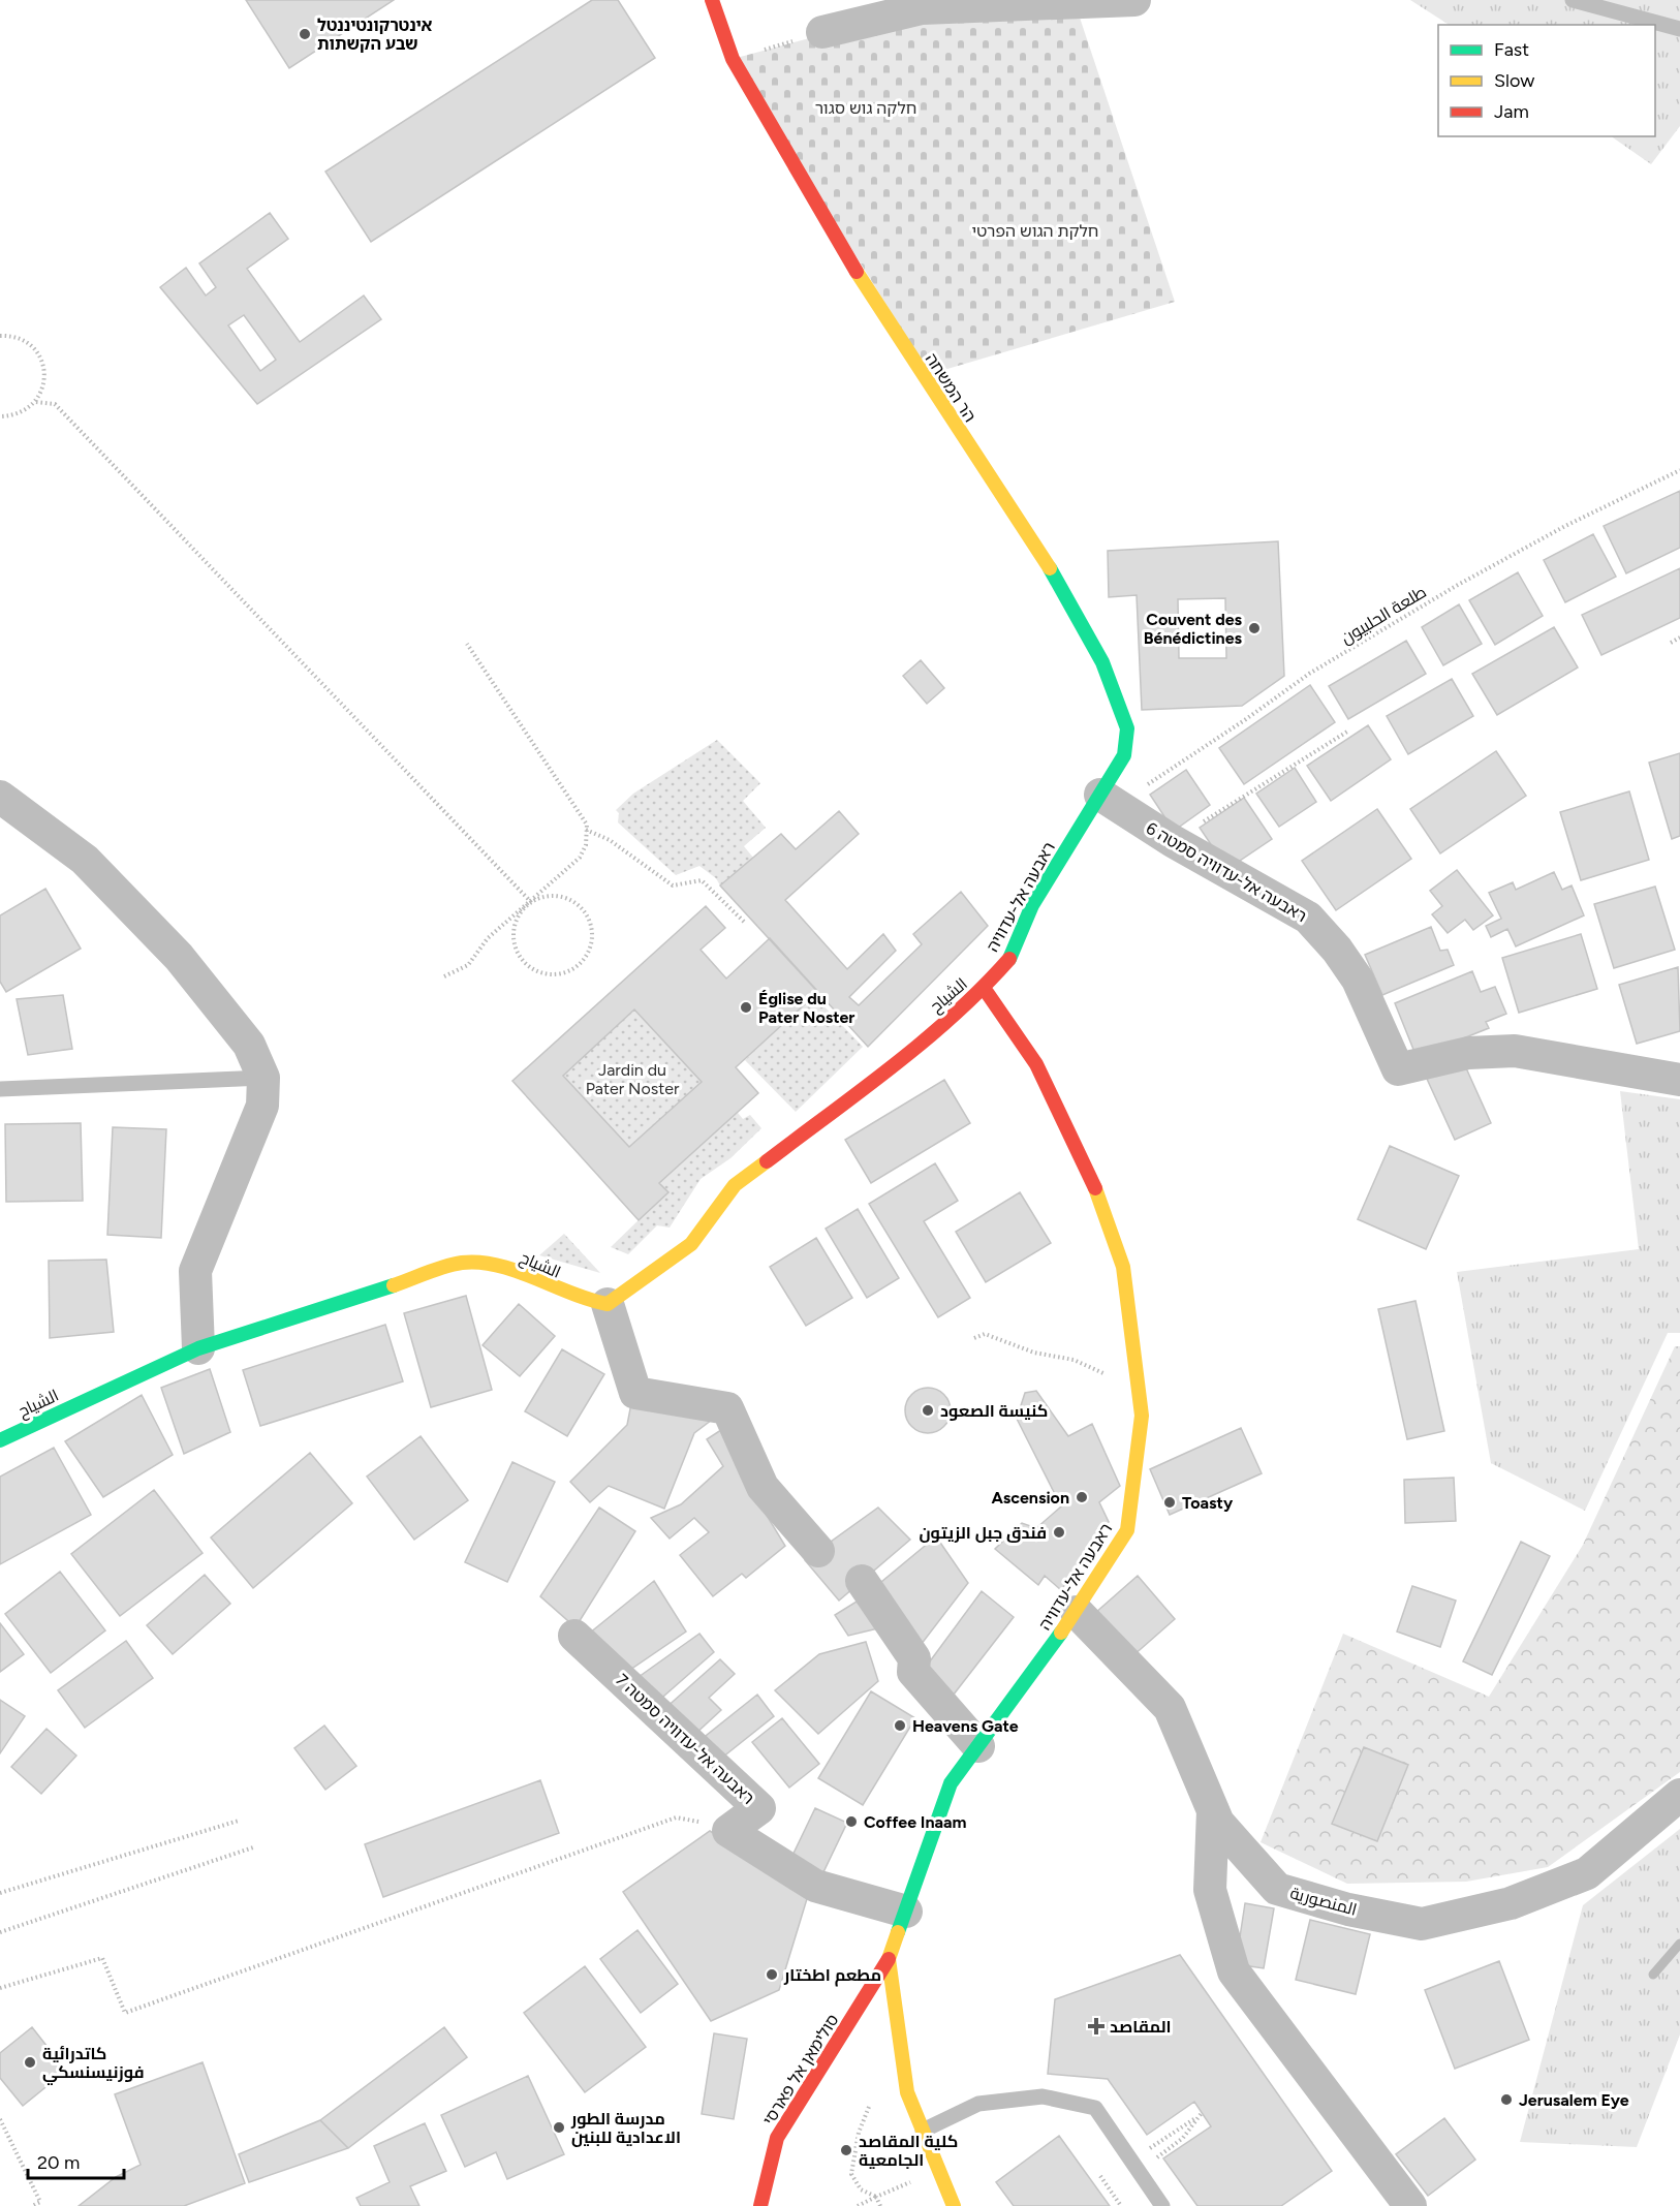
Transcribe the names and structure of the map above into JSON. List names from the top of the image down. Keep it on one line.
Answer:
{"streets":{"street":["הר המשחה","ראבעה אל-עדוויה סמטה 6","ראבעה אל-עדוויה","الشياح","ראבעה אל-עדוויה סמטה 7","المنصورية","סולימאן אל פארסי"],"path":["طلعة الحلبيون"]},"crossings":[["הר המשחה","طلعة الحلبيون"],["הר המשחה","ראבעה אל-עדוויה סמטה 6"],["הר המשחה","ראבעה אל-עדוויה"],["طلعة الحلبيون","ראבעה אל-עדוויה סמטה 6"],["طلعة الحلبيون","ראבעה אל-עדוויה"],["ראבעה אל-עדוויה סמטה 6","ראבעה אל-עדוויה"],["ראבעה אל-עדוויה","الشياح"],["ראבעה אל-עדוויה","المنصورية"],["ראבעה אל-עדוויה","סולימאן אל פארסי"]],"parks":["חלקה גוש סגור","חלקת הגוש הפרטי","Jardin du Pater Noster"],"places":{"other":["אינטרקונטיננטל שבע הקשתות","Couvent des Bénédictines","Église du Pater Noster","كنيسة الصعود","Ascension","Toasty","فندق جبل الزيتون","Heavens Gate","Coffee Inaam","مطعم اطختار","كاتدرائية فوزنيسنسكي","Jerusalem Eye","مدرسة الطور الاعدادية للبنين","كلية المقاصد الجامعية"],"health":["المقاصد"]},"legend":["Fast","Slow","Jam"],"scale_bar":"20 m"}
